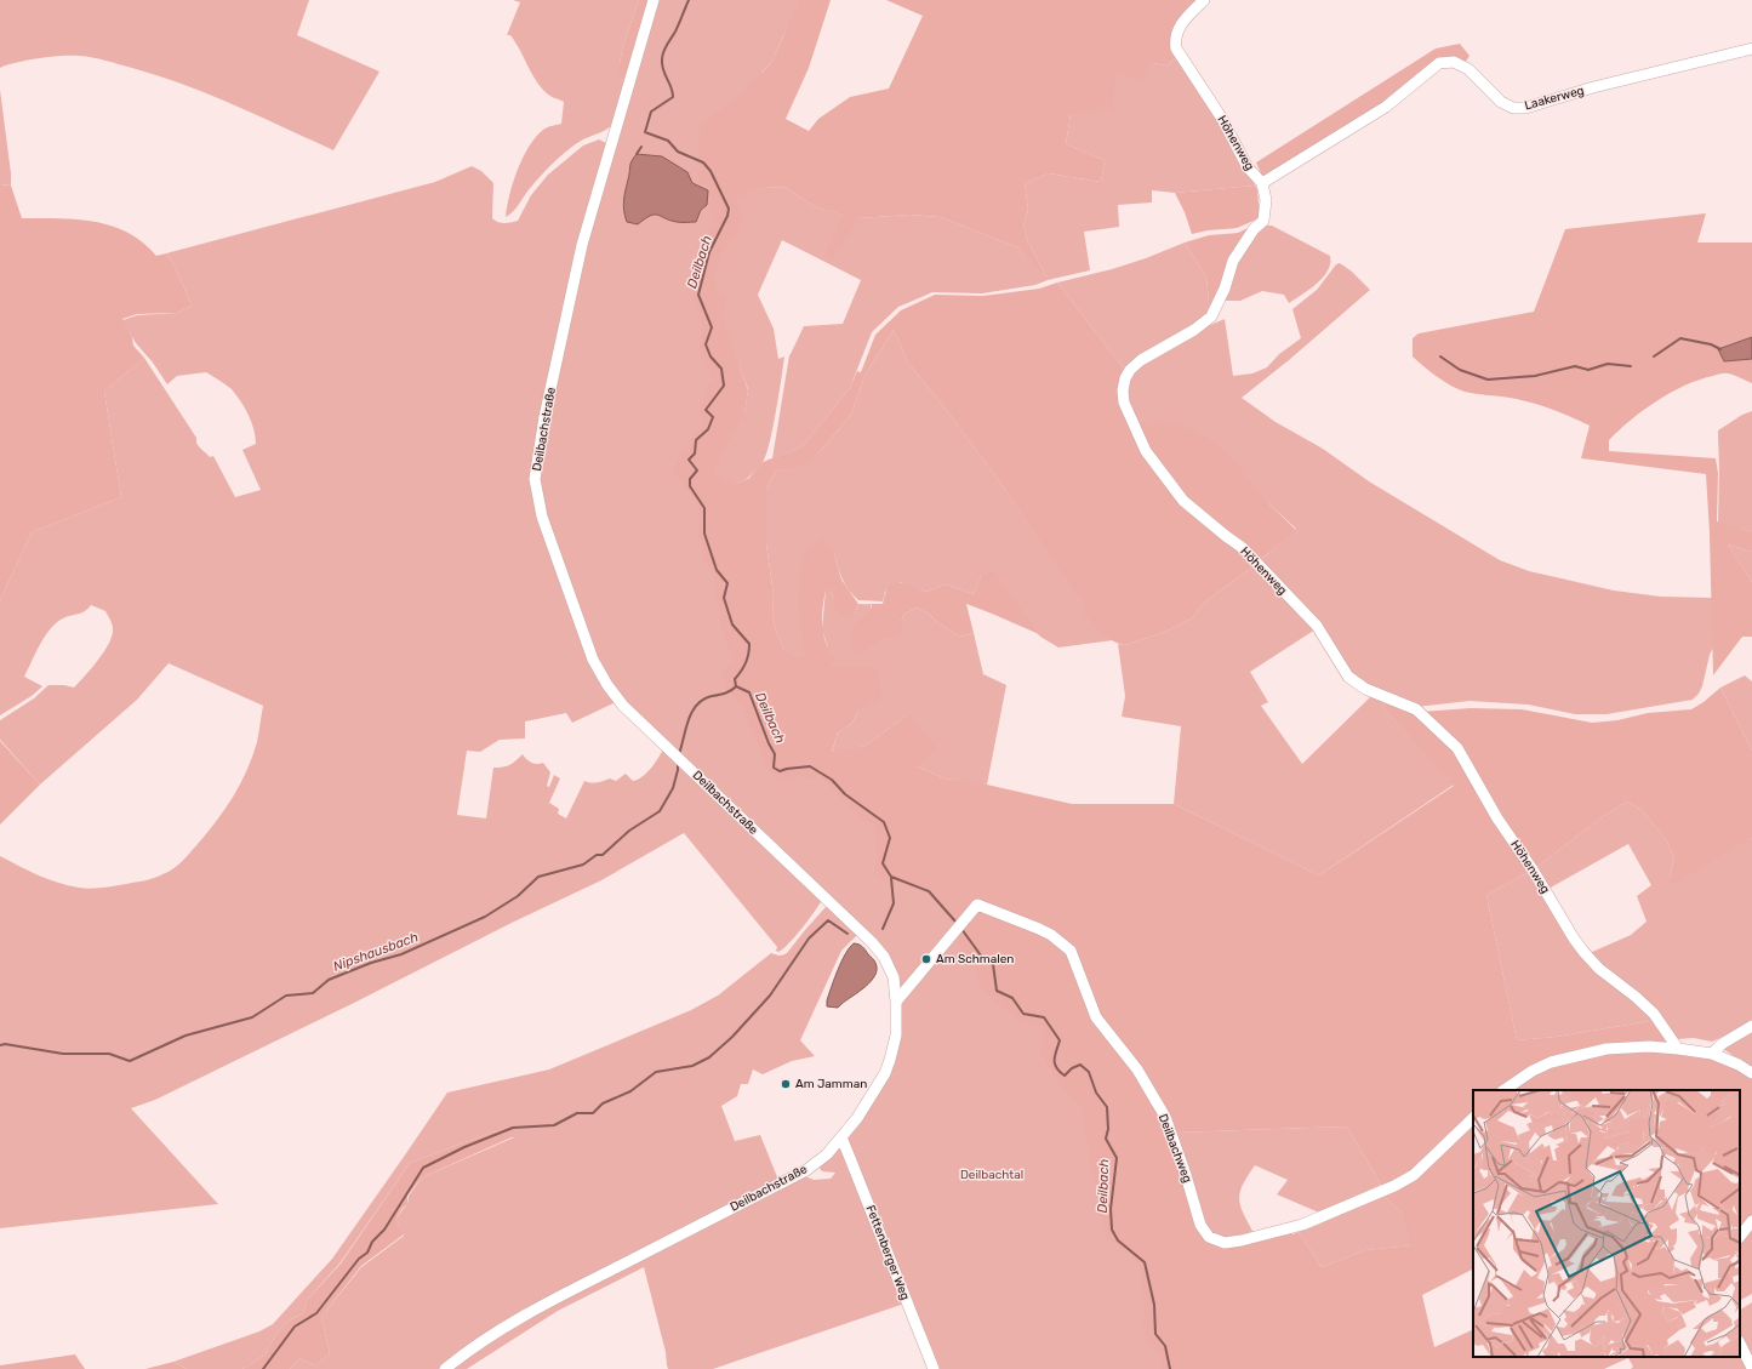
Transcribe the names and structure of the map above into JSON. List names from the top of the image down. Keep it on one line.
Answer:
{"streets":{"street":["Laakerweg","Höhenweg","Deilbachstraße","Deilbachweg","Fettenberger Weg"]},"crossings":[["Laakerweg","Höhenweg"],["Deilbachstraße","Deilbachweg"],["Deilbachstraße","Fettenberger Weg"]],"water":["Deilbach","Nipshausbach"],"parks":["Deilbachtal"],"places":["Am Schmalen","Am Jamman"]}
